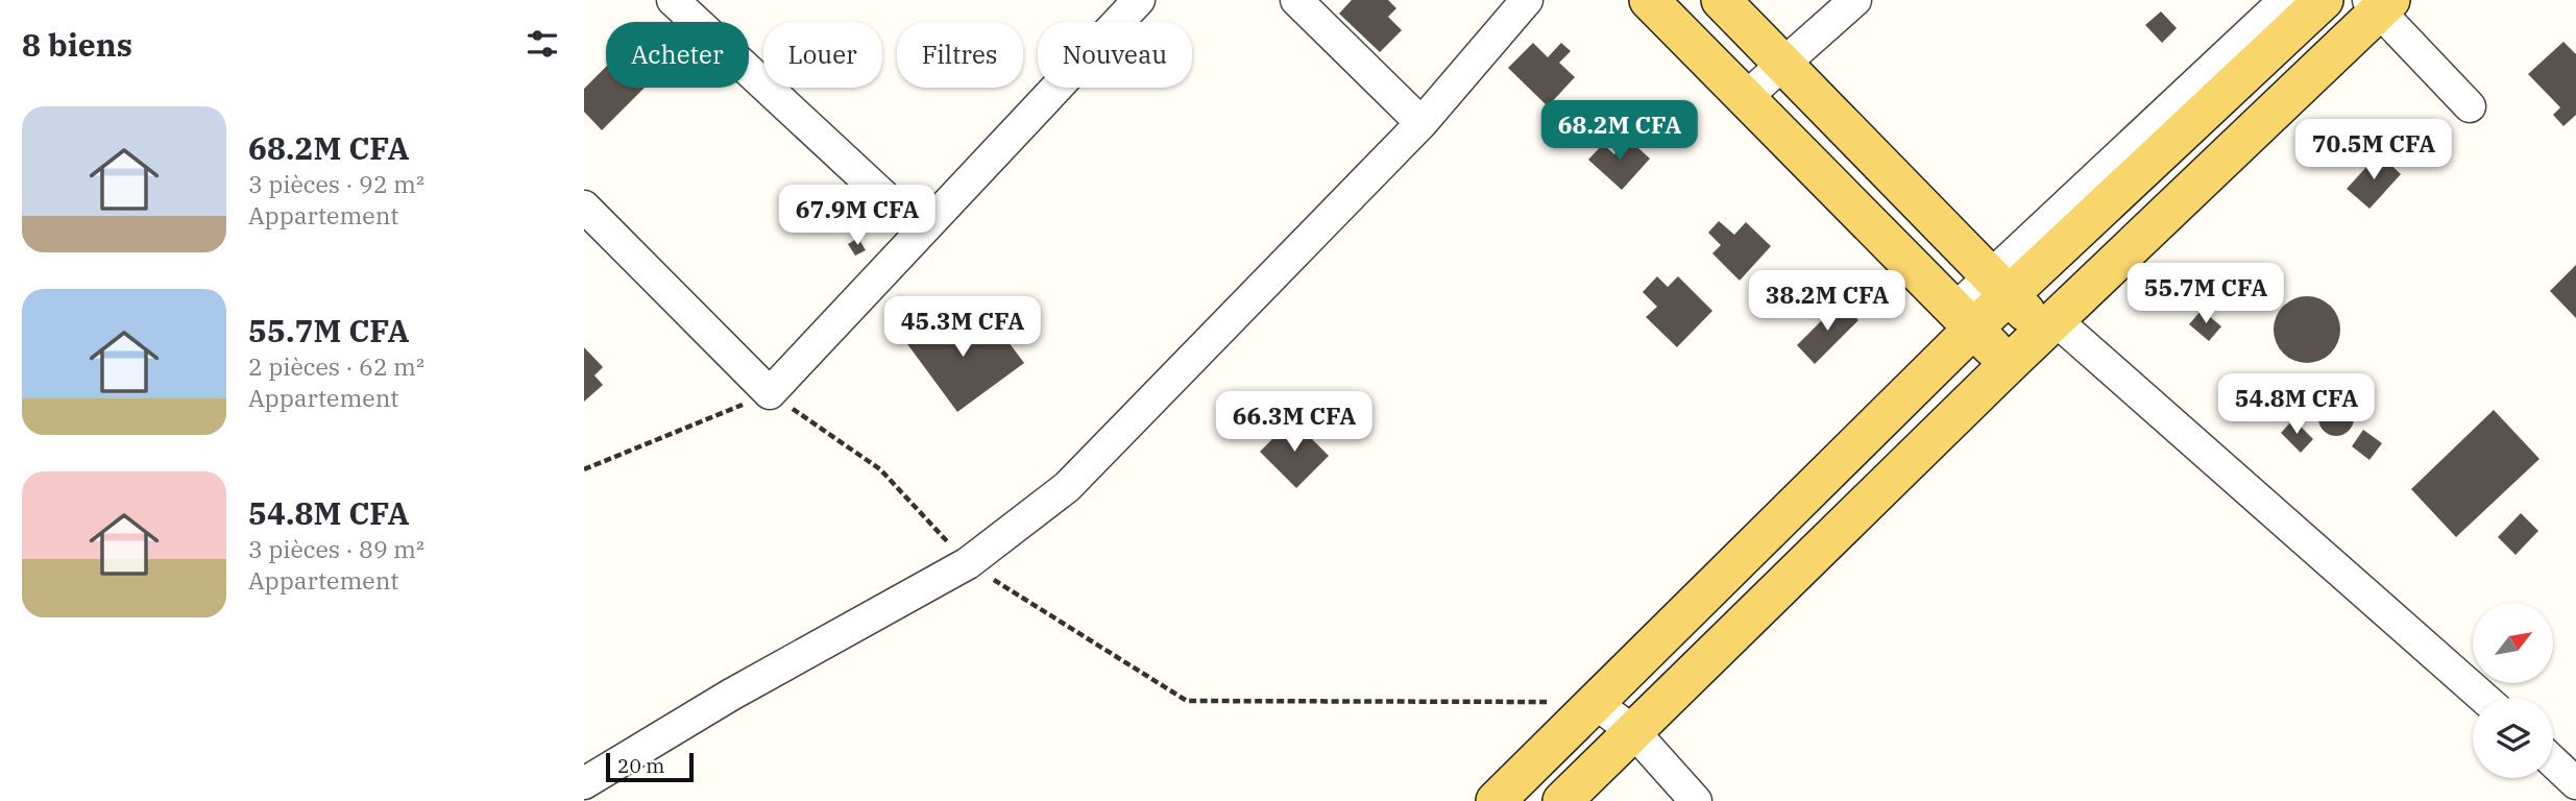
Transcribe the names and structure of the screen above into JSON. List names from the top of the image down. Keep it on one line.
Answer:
{"scale_bar":"20 m","north":"top right","page":{"heading":"8 biens","chip":["Acheter","Louer","Filtres","Nouveau"],"list":[{"name":"68.2M CFA","note":"3 pièces · 92 m² · Appartement"},{"name":"55.7M CFA","note":"2 pièces · 62 m² · Appartement"},{"name":"54.8M CFA","note":"3 pièces · 89 m² · Appartement"}],"price":["68.2M CFA","70.5M CFA","67.9M CFA","55.7M CFA","38.2M CFA","45.3M CFA","54.8M CFA","66.3M CFA"],"scale":"20 m"}}
